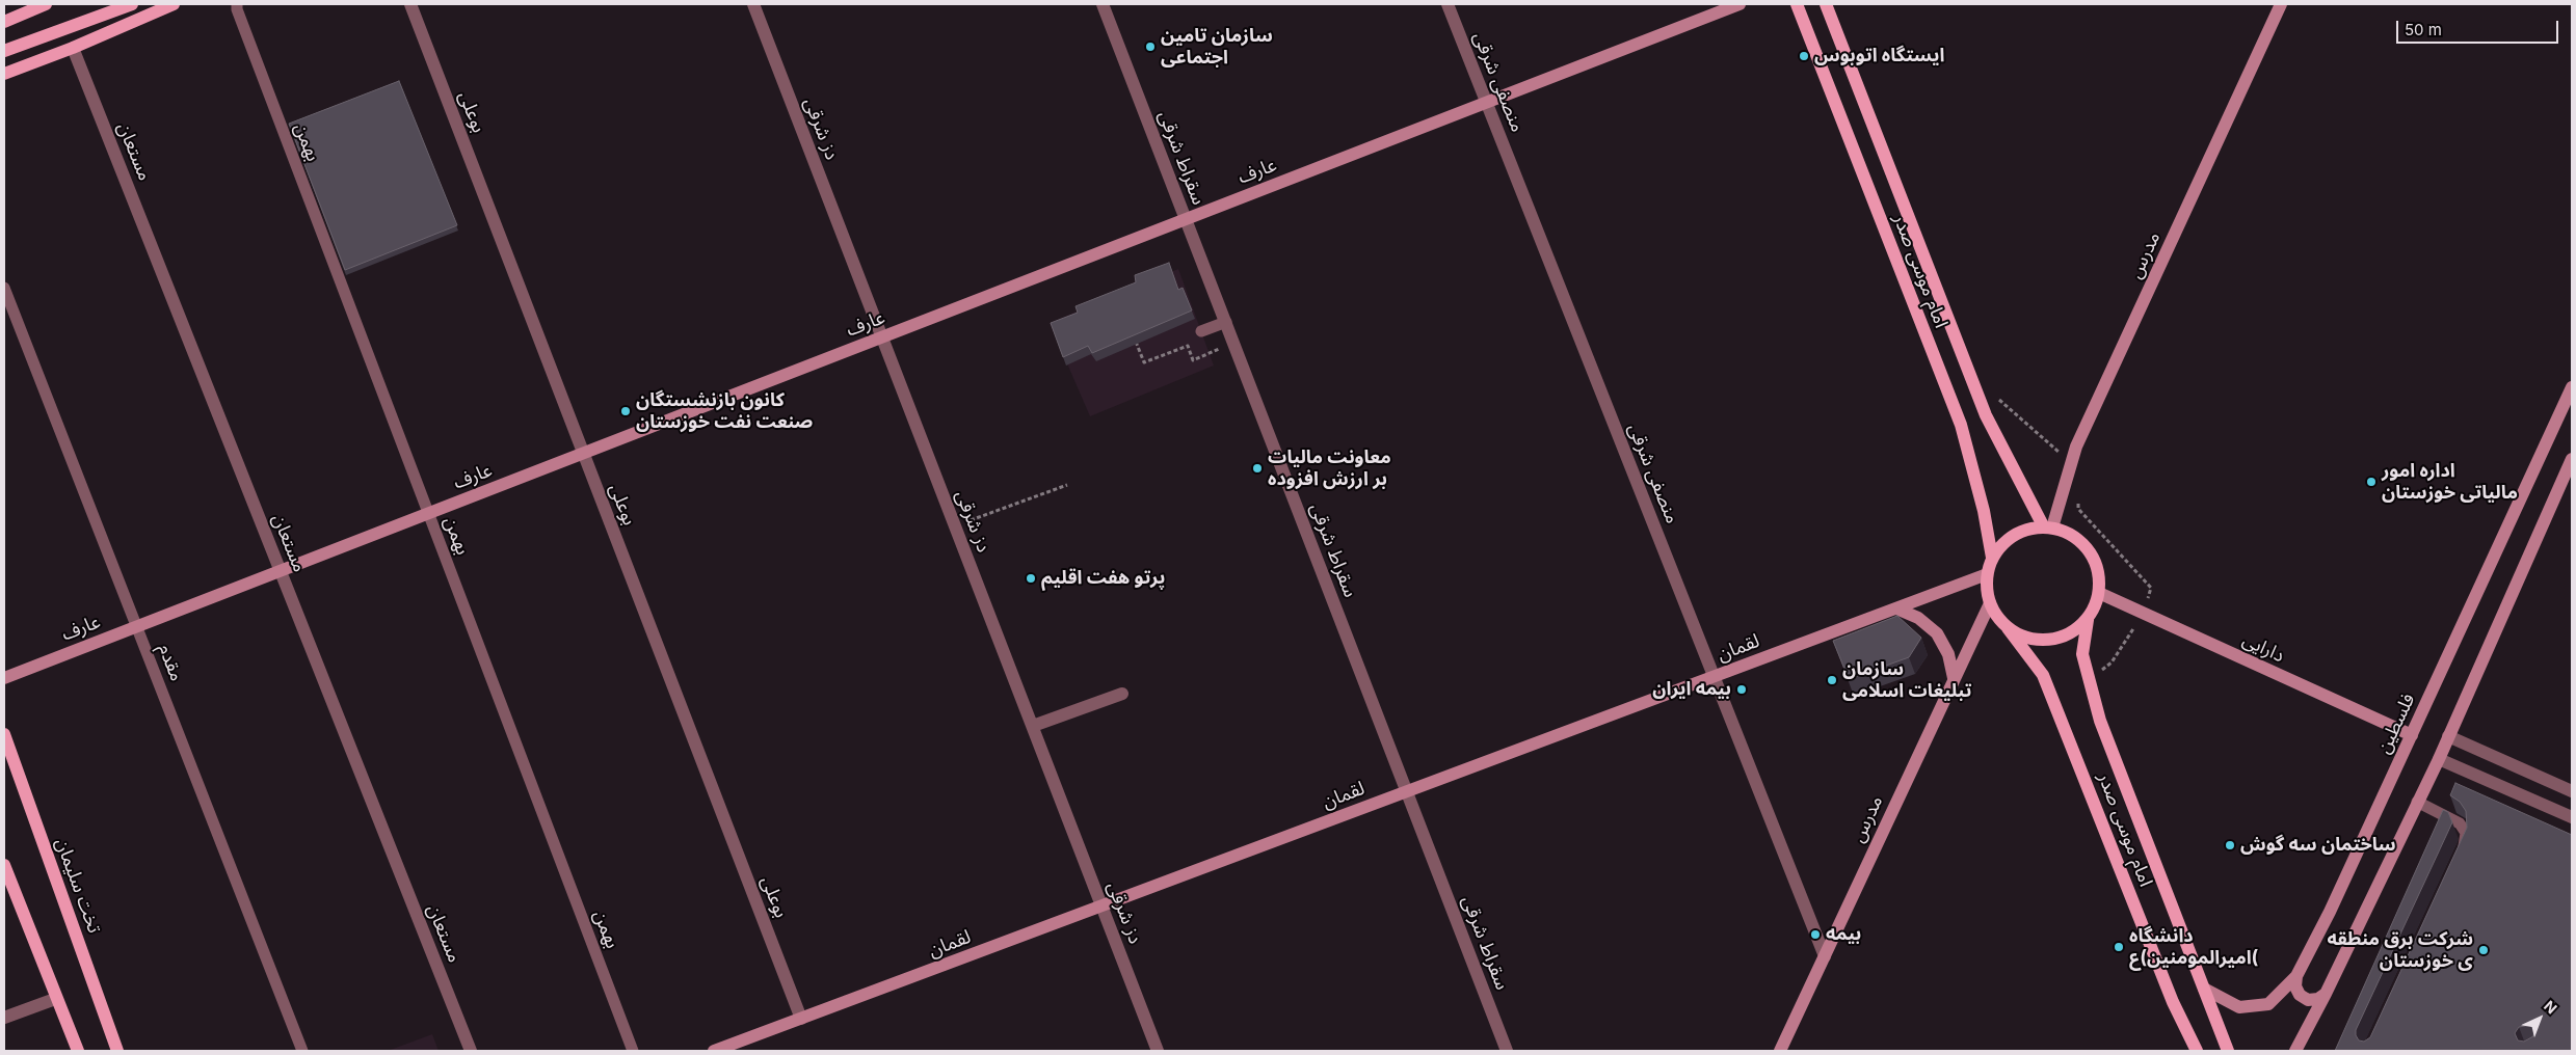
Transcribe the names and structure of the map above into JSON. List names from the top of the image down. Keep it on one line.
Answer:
{"streets":{"main road":["امام موسی صدر","تخت سلیمان"],"street":["منصفی شرقی","بوعلی","دز شرقی","مستعان","سقراط شرقی","عارف","مدرس","لقمان","دارایی","فلسطین"],"lane":["بهمن","مقدم"]},"crossings":[["منصفی شرقی","عارف"],["منصفی شرقی","مدرس"],["منصفی شرقی","لقمان"],["بوعلی","عارف"],["بوعلی","لقمان"],["دز شرقی","عارف"],["دز شرقی","لقمان"],["بهمن","عارف"],["مستعان","عارف"],["سقراط شرقی","عارف"],["سقراط شرقی","لقمان"],["عارف","مقدم"],["مدرس","امام موسی صدر"],["مدرس","لقمان"],["مدرس","دارایی"],["امام موسی صدر","لقمان"],["امام موسی صدر","دارایی"],["امام موسی صدر","فلسطین"],["لقمان","دارایی"],["دارایی","فلسطین"]],"places":["سازمان تامین اجتماعی","ایستگاه اتوبوس","کانون بازنشستگان صنعت نفت خوزستان","معاونت مالیات بر ارزش افزوده","اداره امور مالیاتی خوزستان","پرتو هفت اقلیم","سازمان تبلیغات اسلامی","بیمه ایران","ساختمان سه گوش","بیمه","دانشگاه امیرالمومنین)ع(","شرکت برق منطقه ی خوزستان"],"scale_bar":"50 m","north":"top right"}
